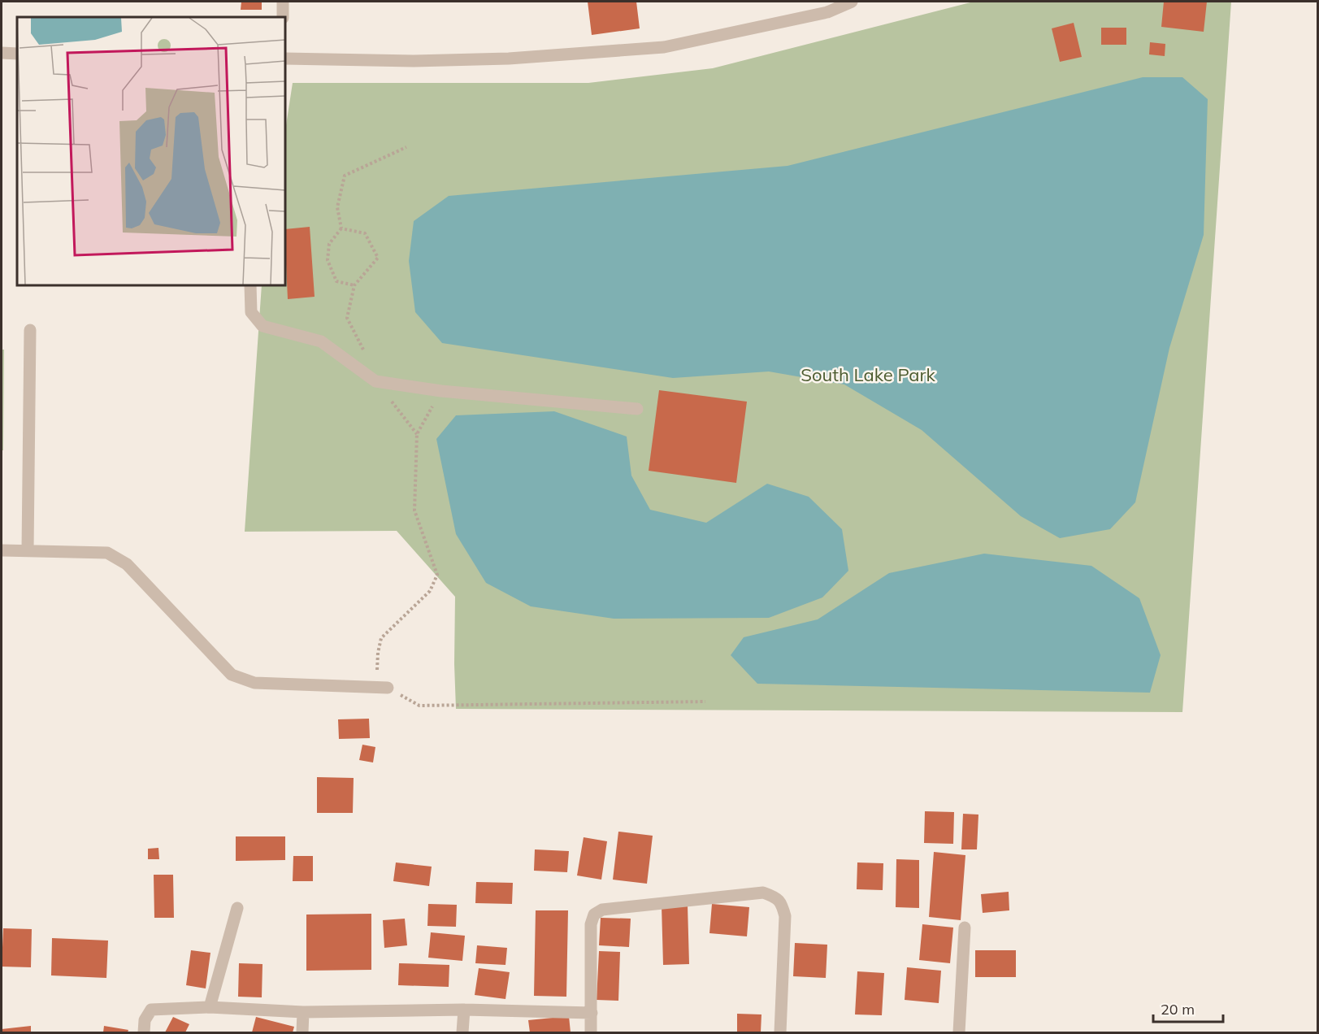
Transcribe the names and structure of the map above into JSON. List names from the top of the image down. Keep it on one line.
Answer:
{"parks":["South Lake Park"],"scale_bar":"20 m"}
